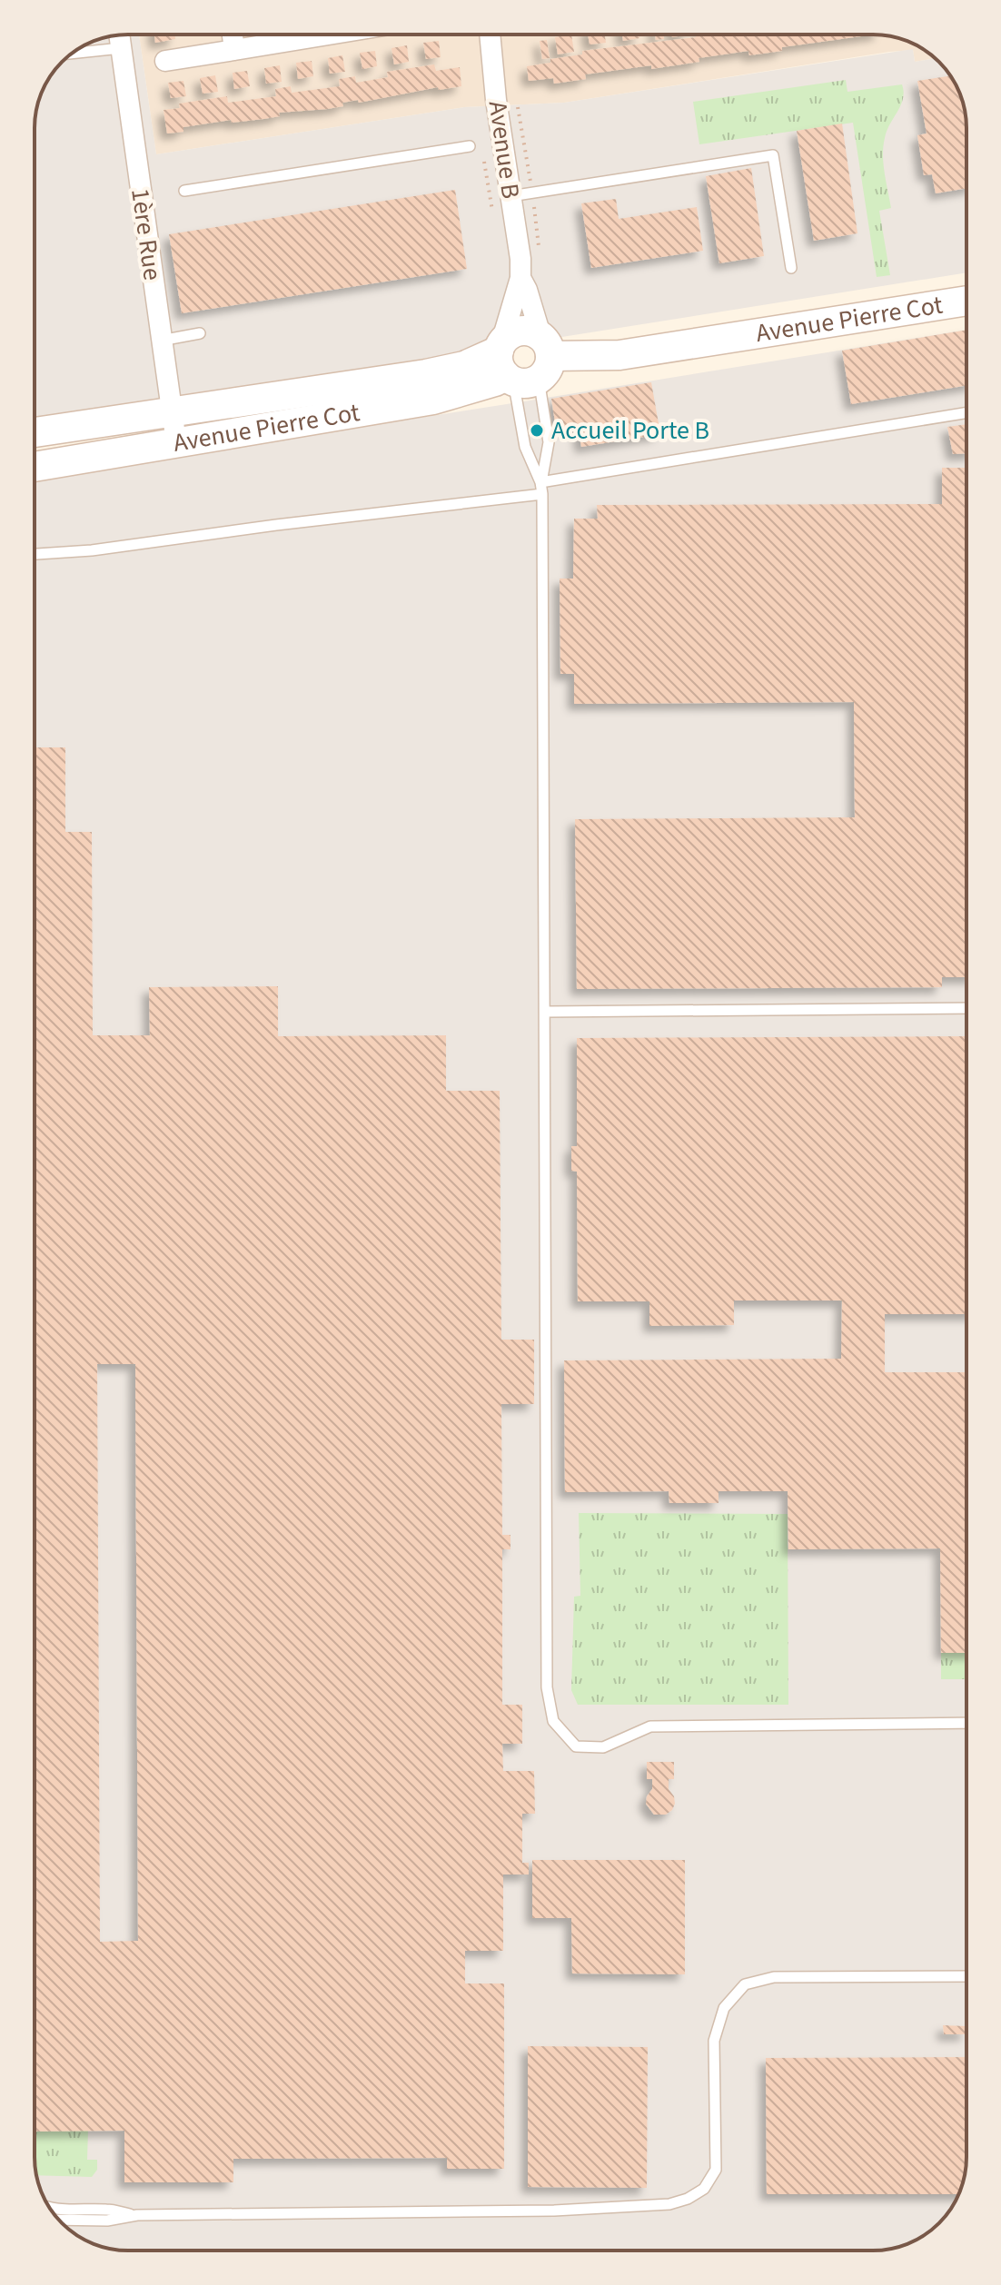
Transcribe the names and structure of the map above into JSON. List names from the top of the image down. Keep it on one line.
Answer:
{"streets":{"street":["Avenue B","1ère Rue","Avenue Pierre Cot"]},"crossings":[["Avenue B","Avenue Pierre Cot"],["1ère Rue","Avenue Pierre Cot"]],"places":["Accueil Porte B"]}
